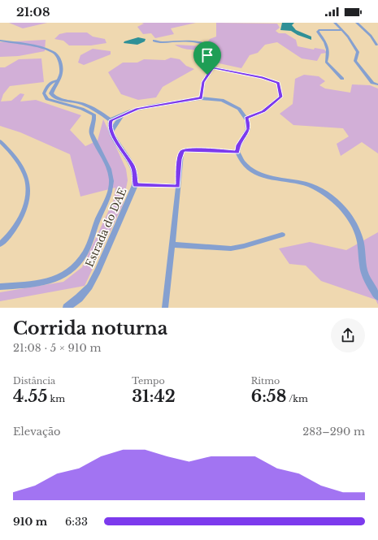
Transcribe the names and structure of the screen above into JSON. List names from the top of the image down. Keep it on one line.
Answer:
{"streets":{"street":["Estrada do DAE"]},"page":{"status":"21:08","heading":["Corrida noturna","21:08 · 5 × 910 m"],"stats":[["Distância","4.55 km"],["Tempo","31:42"],["Ritmo","6:58 /km"]],"chart":["Elevação","283–290 m"],"list":[{"name":"910 m","note":"6:33"}]}}
